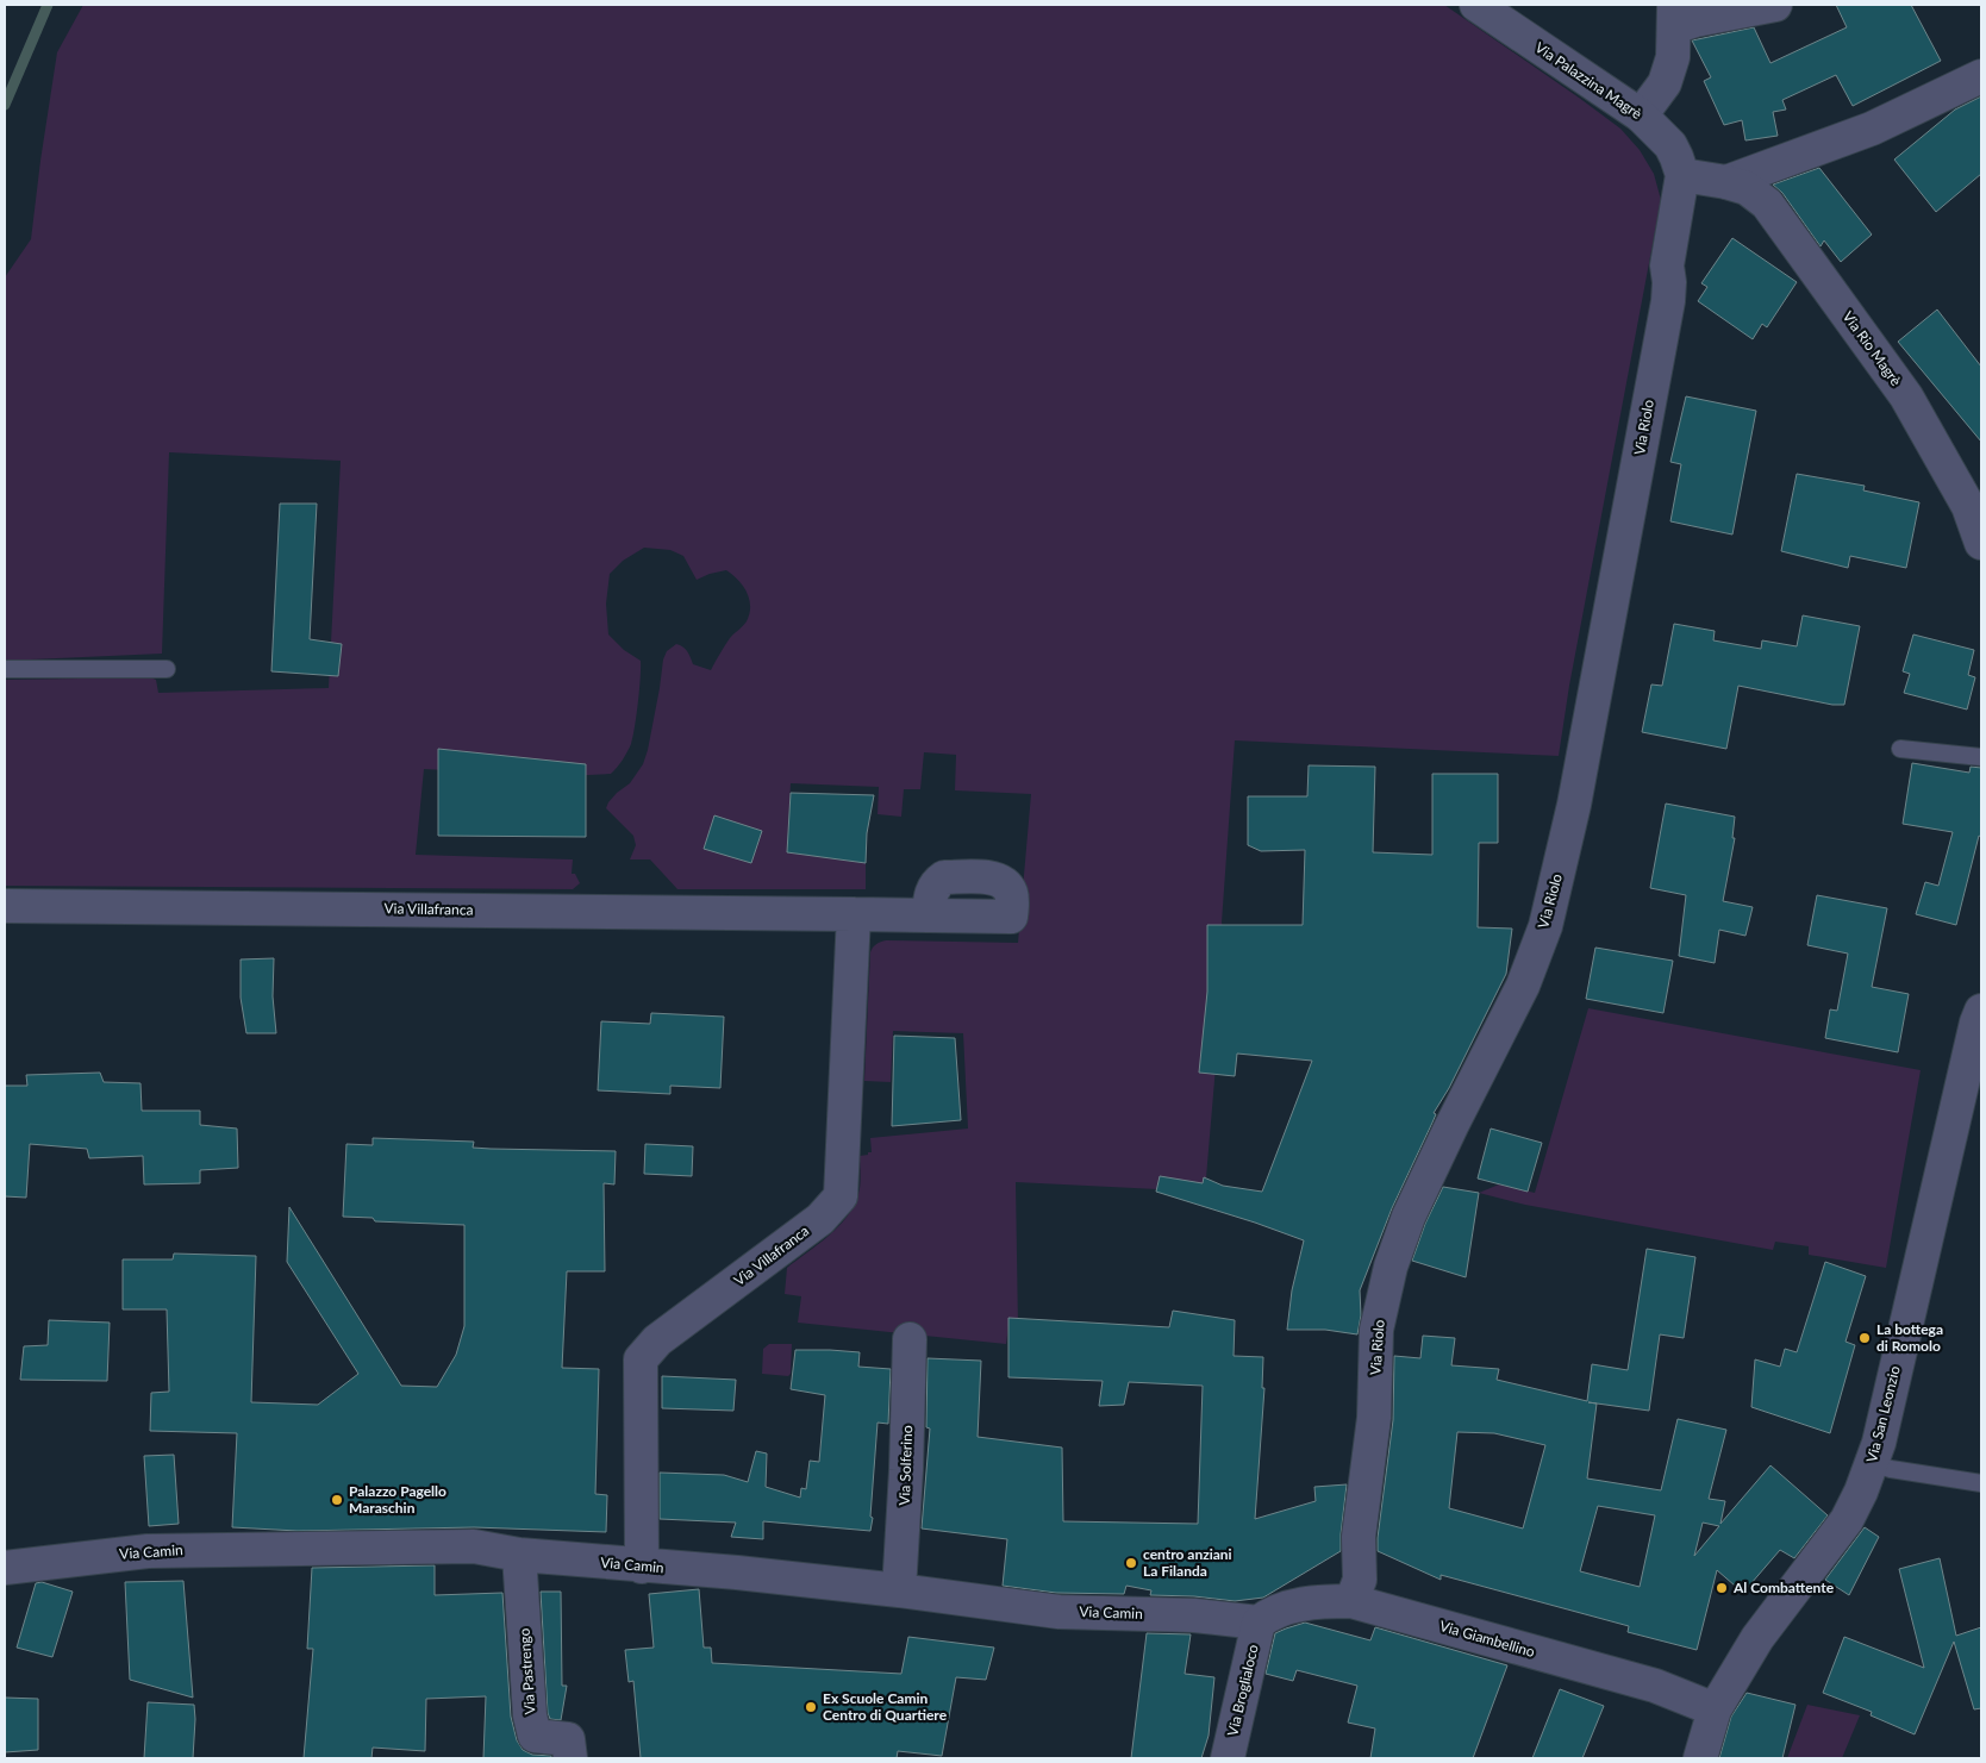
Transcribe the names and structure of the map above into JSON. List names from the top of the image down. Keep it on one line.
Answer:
{"streets":{"street":["Via Palazzina Magrè","Via Rio Magrè","Via Riolo","Via Villafranca","Via San Leonzio","Via Solferino","Via Camin","Via Giambellino","Via Pastrengo","Via Broglialoco"]},"crossings":[["Via Palazzina Magrè","Via Rio Magrè"],["Via Palazzina Magrè","Via Riolo"],["Via Rio Magrè","Via Riolo"],["Via Riolo","Via Giambellino"],["Via Villafranca","Via Camin"],["Via San Leonzio","Via Giambellino"],["Via Solferino","Via Camin"],["Via Camin","Via Giambellino"],["Via Camin","Via Pastrengo"],["Via Camin","Via Broglialoco"],["Via Giambellino","Via Broglialoco"]],"places":["La bottega di Romolo","Palazzo Pagello Maraschin","centro anziani La Filanda","Al Combattente","Ex Scuole Camin Centro di Quartiere"]}
